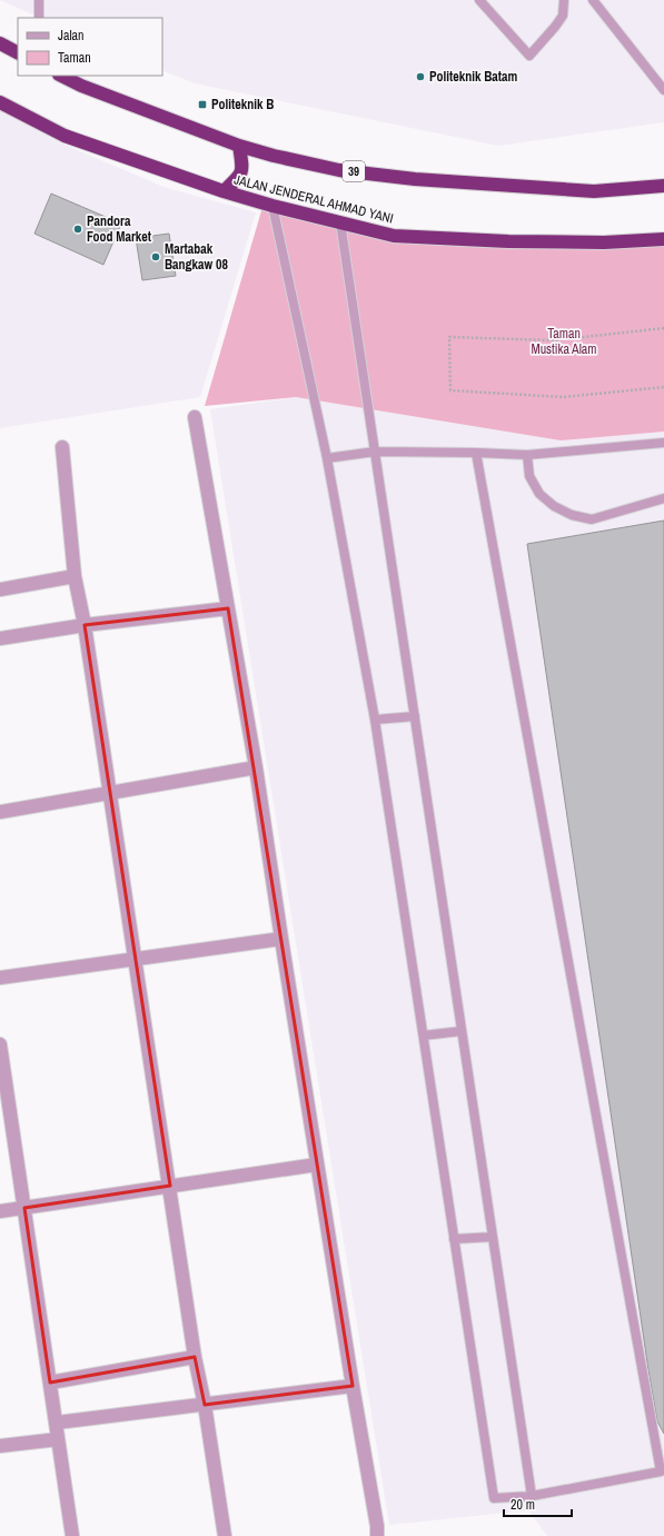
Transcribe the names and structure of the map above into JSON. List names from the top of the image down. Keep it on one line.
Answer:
{"streets":{"highway":["39","JALAN JENDERAL AHMAD YANI"]},"parks":["Taman Mustika Alam"],"places":{"other":["Politeknik Batam","Pandora Food Market","Martabak Bangkaw 08"],"transit":["Politeknik B"]},"legend":["Jalan","Taman"],"scale_bar":"20 m"}
